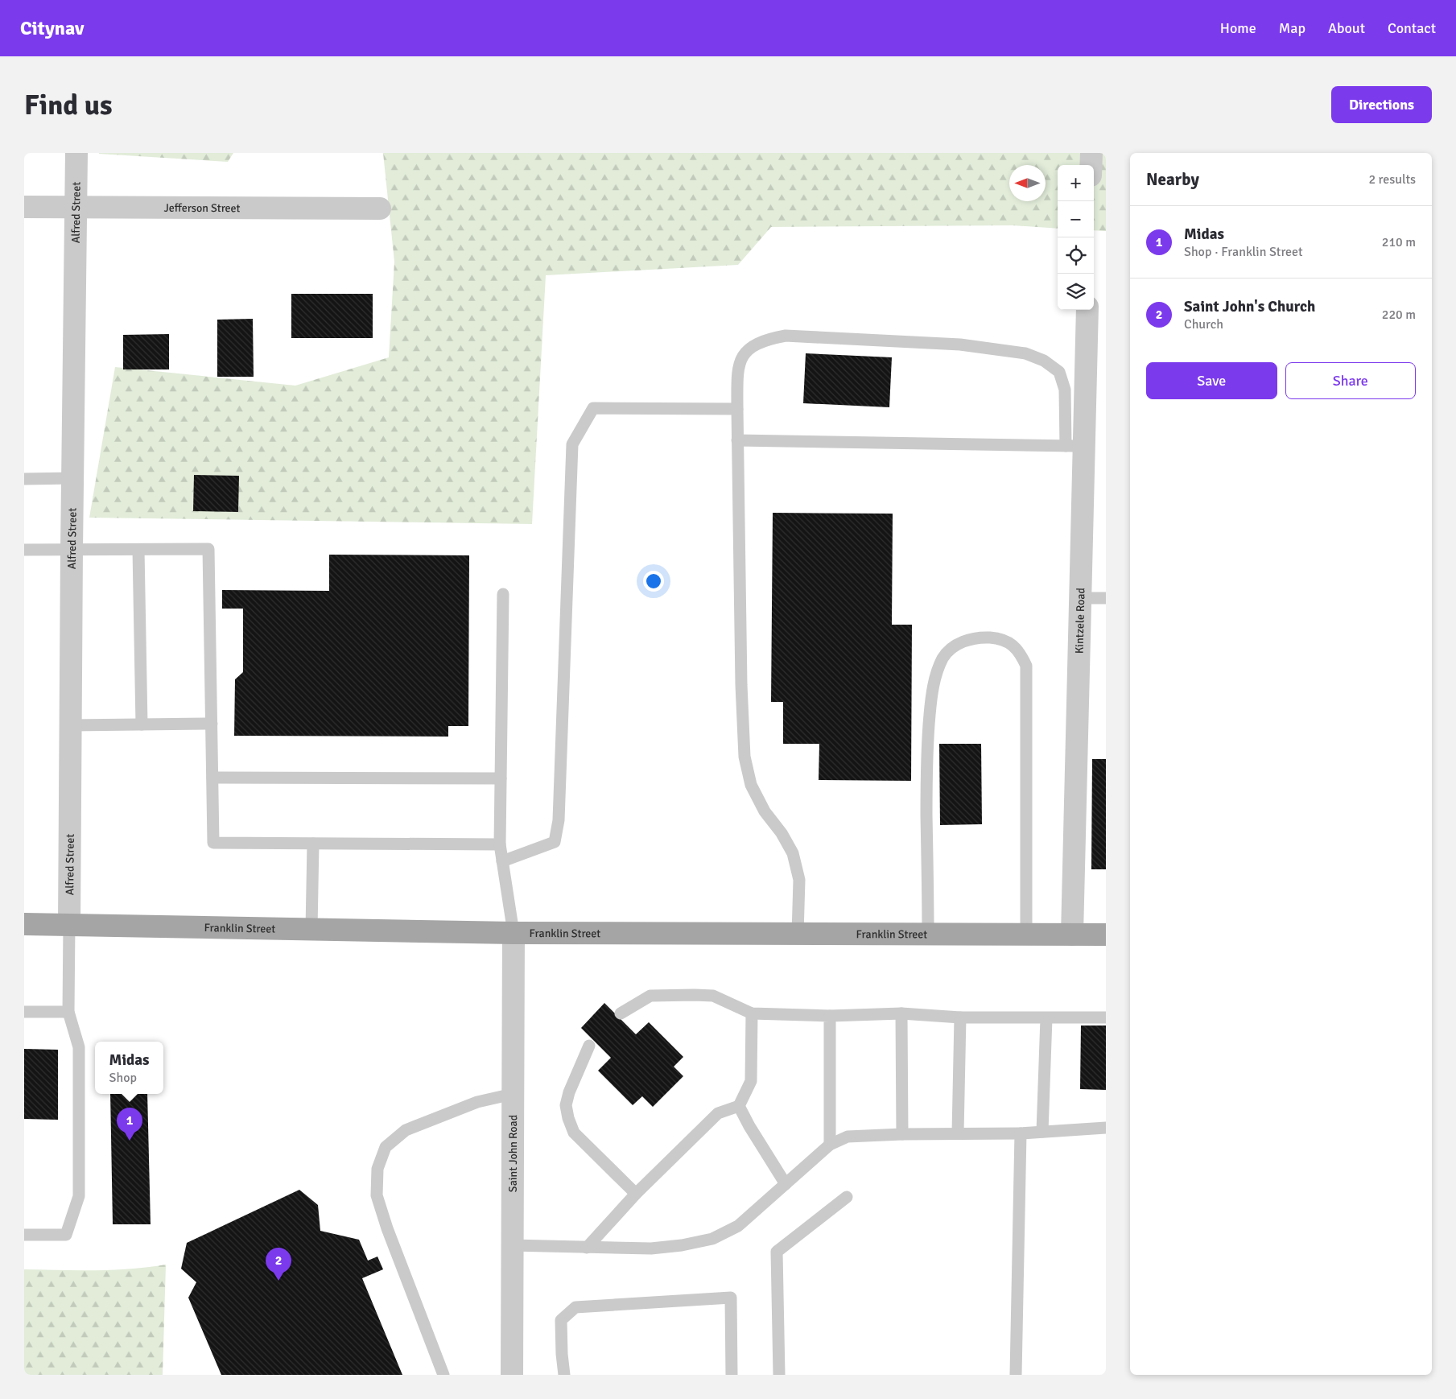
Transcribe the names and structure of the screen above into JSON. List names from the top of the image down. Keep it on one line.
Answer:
{"streets":{"main road":["Franklin Street"],"street":["Jefferson Street","Alfred Street","Kintzele Road","Saint John Road"]},"crossings":[["Jefferson Street","Alfred Street"],["Alfred Street","Franklin Street"],["Kintzele Road","Franklin Street"],["Franklin Street","Saint John Road"]],"north":"left","page":{"header":"Citynav","nav":["Home","Map","About","Contact"],"buttons":["Directions",["Save","Share"]],"title":"Find us","heading":["Nearby","2 results"],"map_buttons":["+","−"],"list":[{"mark":"1","name":"Midas","note":"Shop · Franklin Street","value":"210 m"},{"mark":"2","name":"Saint John's Church","note":"Church","value":"220 m"}],"popup":["Midas","Shop"],"pins":["1","2"]}}
